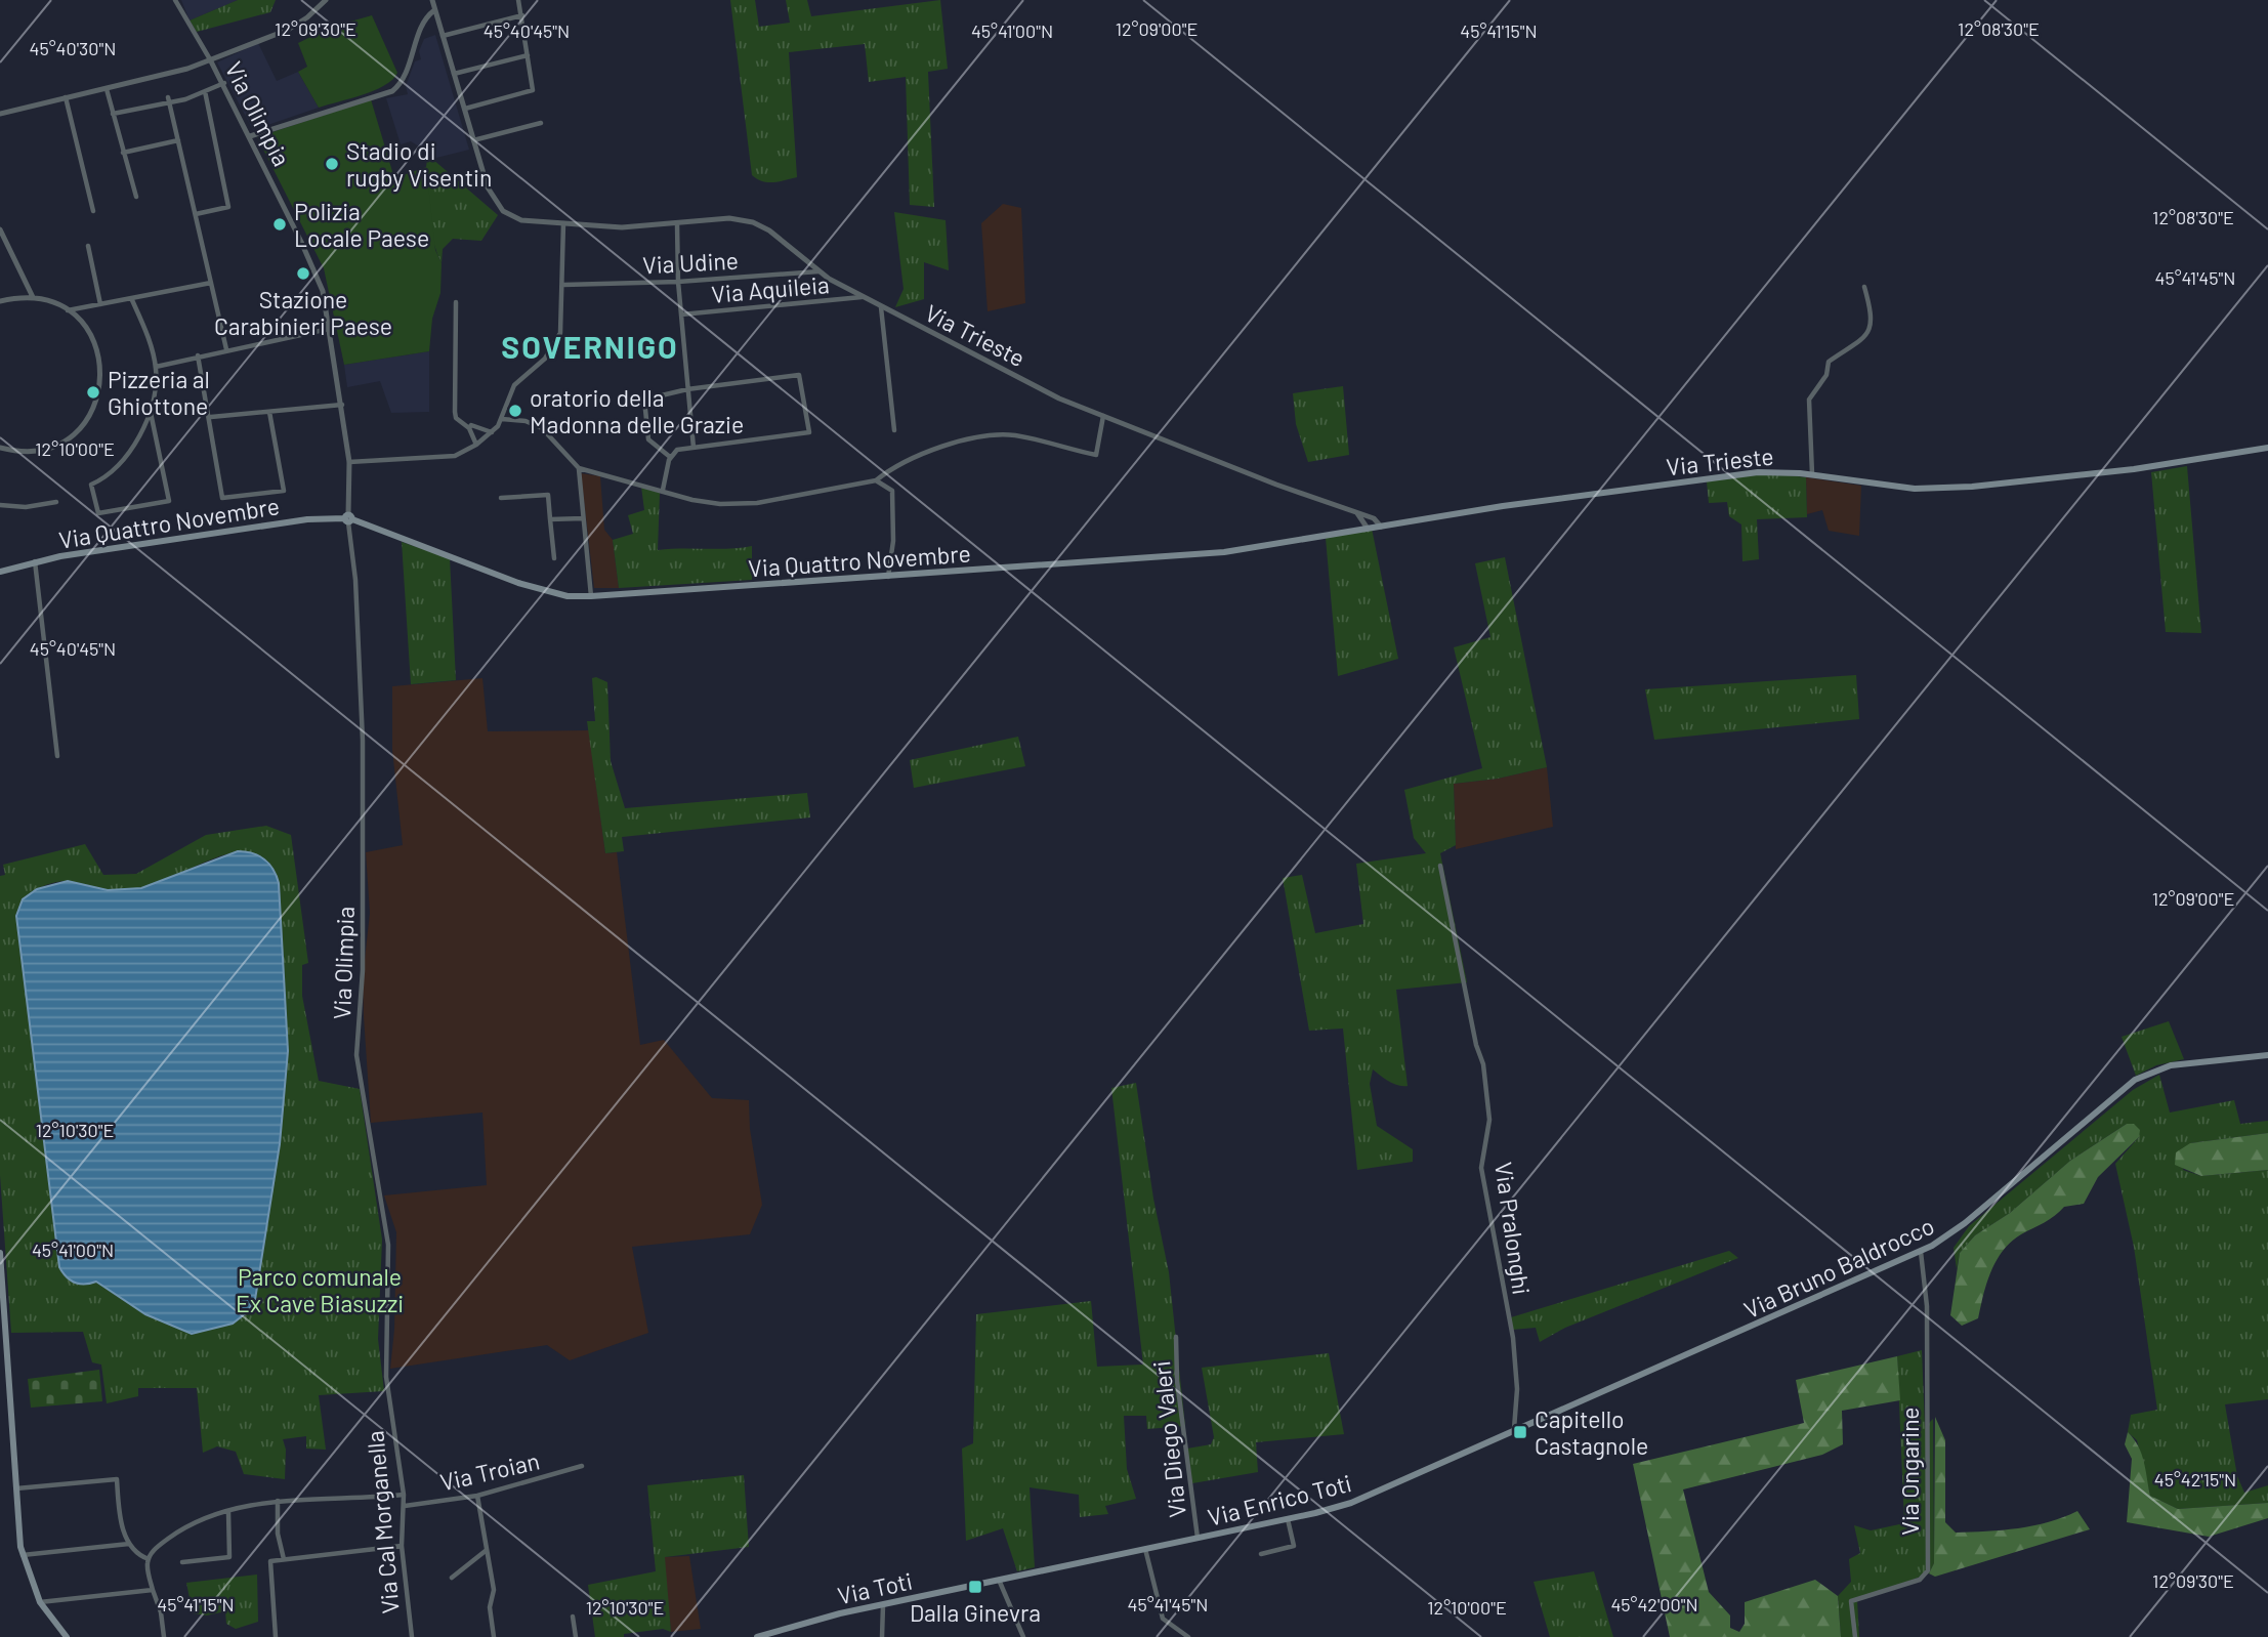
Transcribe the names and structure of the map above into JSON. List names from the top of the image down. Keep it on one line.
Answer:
{"streets":{"main road":["Via Trieste","Via Quattro Novembre","Via Bruno Baldrocco","Via Enrico Toti","Via Toti"],"street":["Via Olimpia","Via Udine","Via Aquileia","Via Pralonghi","Via Diego Valeri","Via Troian","Via Ongarine","Via Cal Morganella"]},"crossings":[["Via Olimpia","Via Quattro Novembre"],["Via Olimpia","Via Cal Morganella"],["Via Udine","Via Trieste"],["Via Aquileia","Via Trieste"],["Via Trieste","Via Quattro Novembre"],["Via Pralonghi","Via Enrico Toti"],["Via Bruno Baldrocco","Via Ongarine"],["Via Bruno Baldrocco","Via Enrico Toti"],["Via Diego Valeri","Via Enrico Toti"],["Via Troian","Via Cal Morganella"],["Via Enrico Toti","Via Toti"]],"districts":["SOVERNIGO"],"parks":["Parco comunale Ex Cave Biasuzzi"],"places":{"other":["Stadio di rugby Visentin","Polizia Locale Paese","Stazione Carabinieri Paese","Pizzeria al Ghiottone","oratorio della Madonna delle Grazie"],"transit":["Capitello Castagnole","Dalla Ginevra"]},"coordinates":["12°08'30\"E","12°09'30\"E","12°09'00\"E","45°40'45\"N","45°41'00\"N","45°41'15\"N","45°40'30\"N","45°41'45\"N","12°10'00\"E","12°10'30\"E","45°42'15\"N","45°42'00\"N"]}
